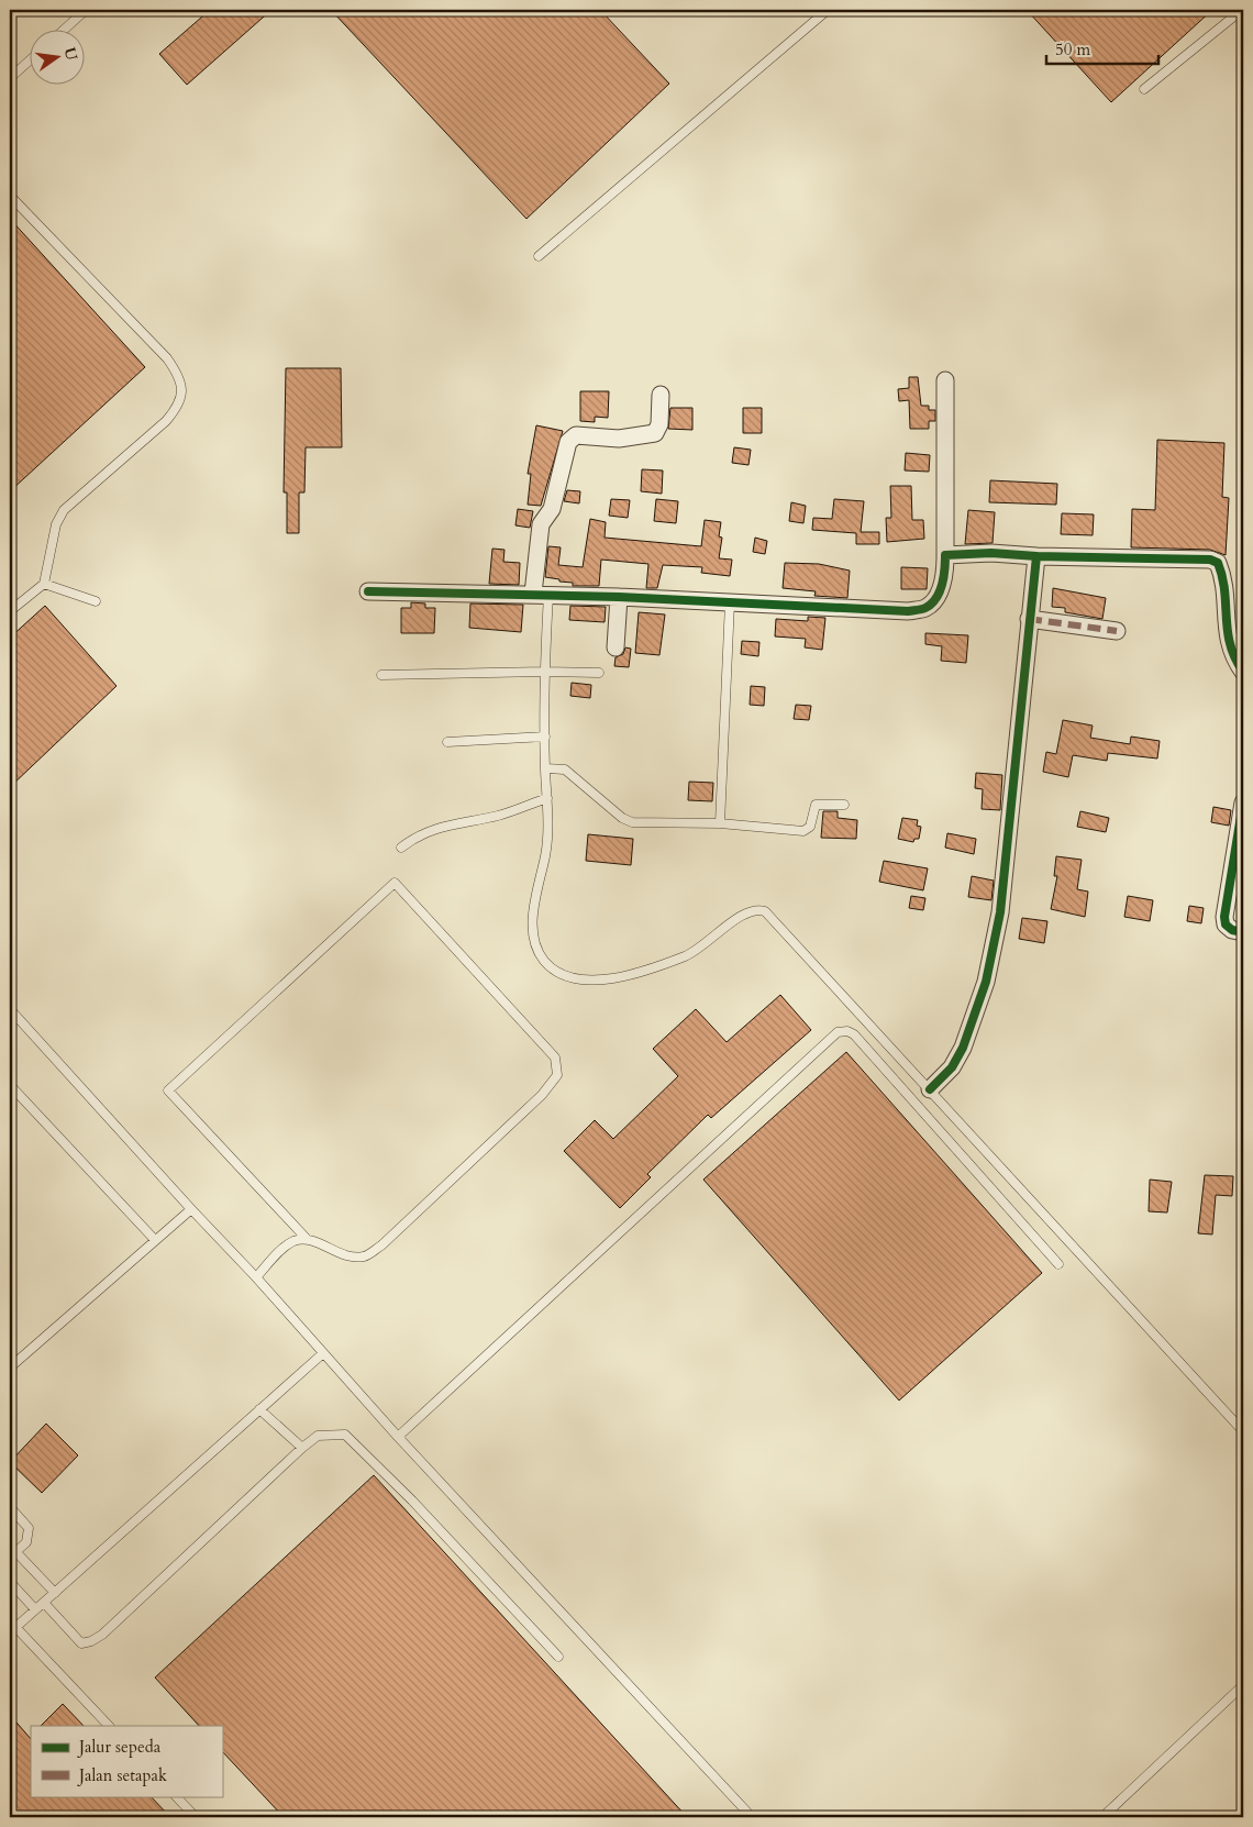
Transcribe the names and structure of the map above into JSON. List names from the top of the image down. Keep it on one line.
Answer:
{"legend":["Jalur sepeda","Jalan setapak"],"scale_bar":"50 m","north":"right"}
